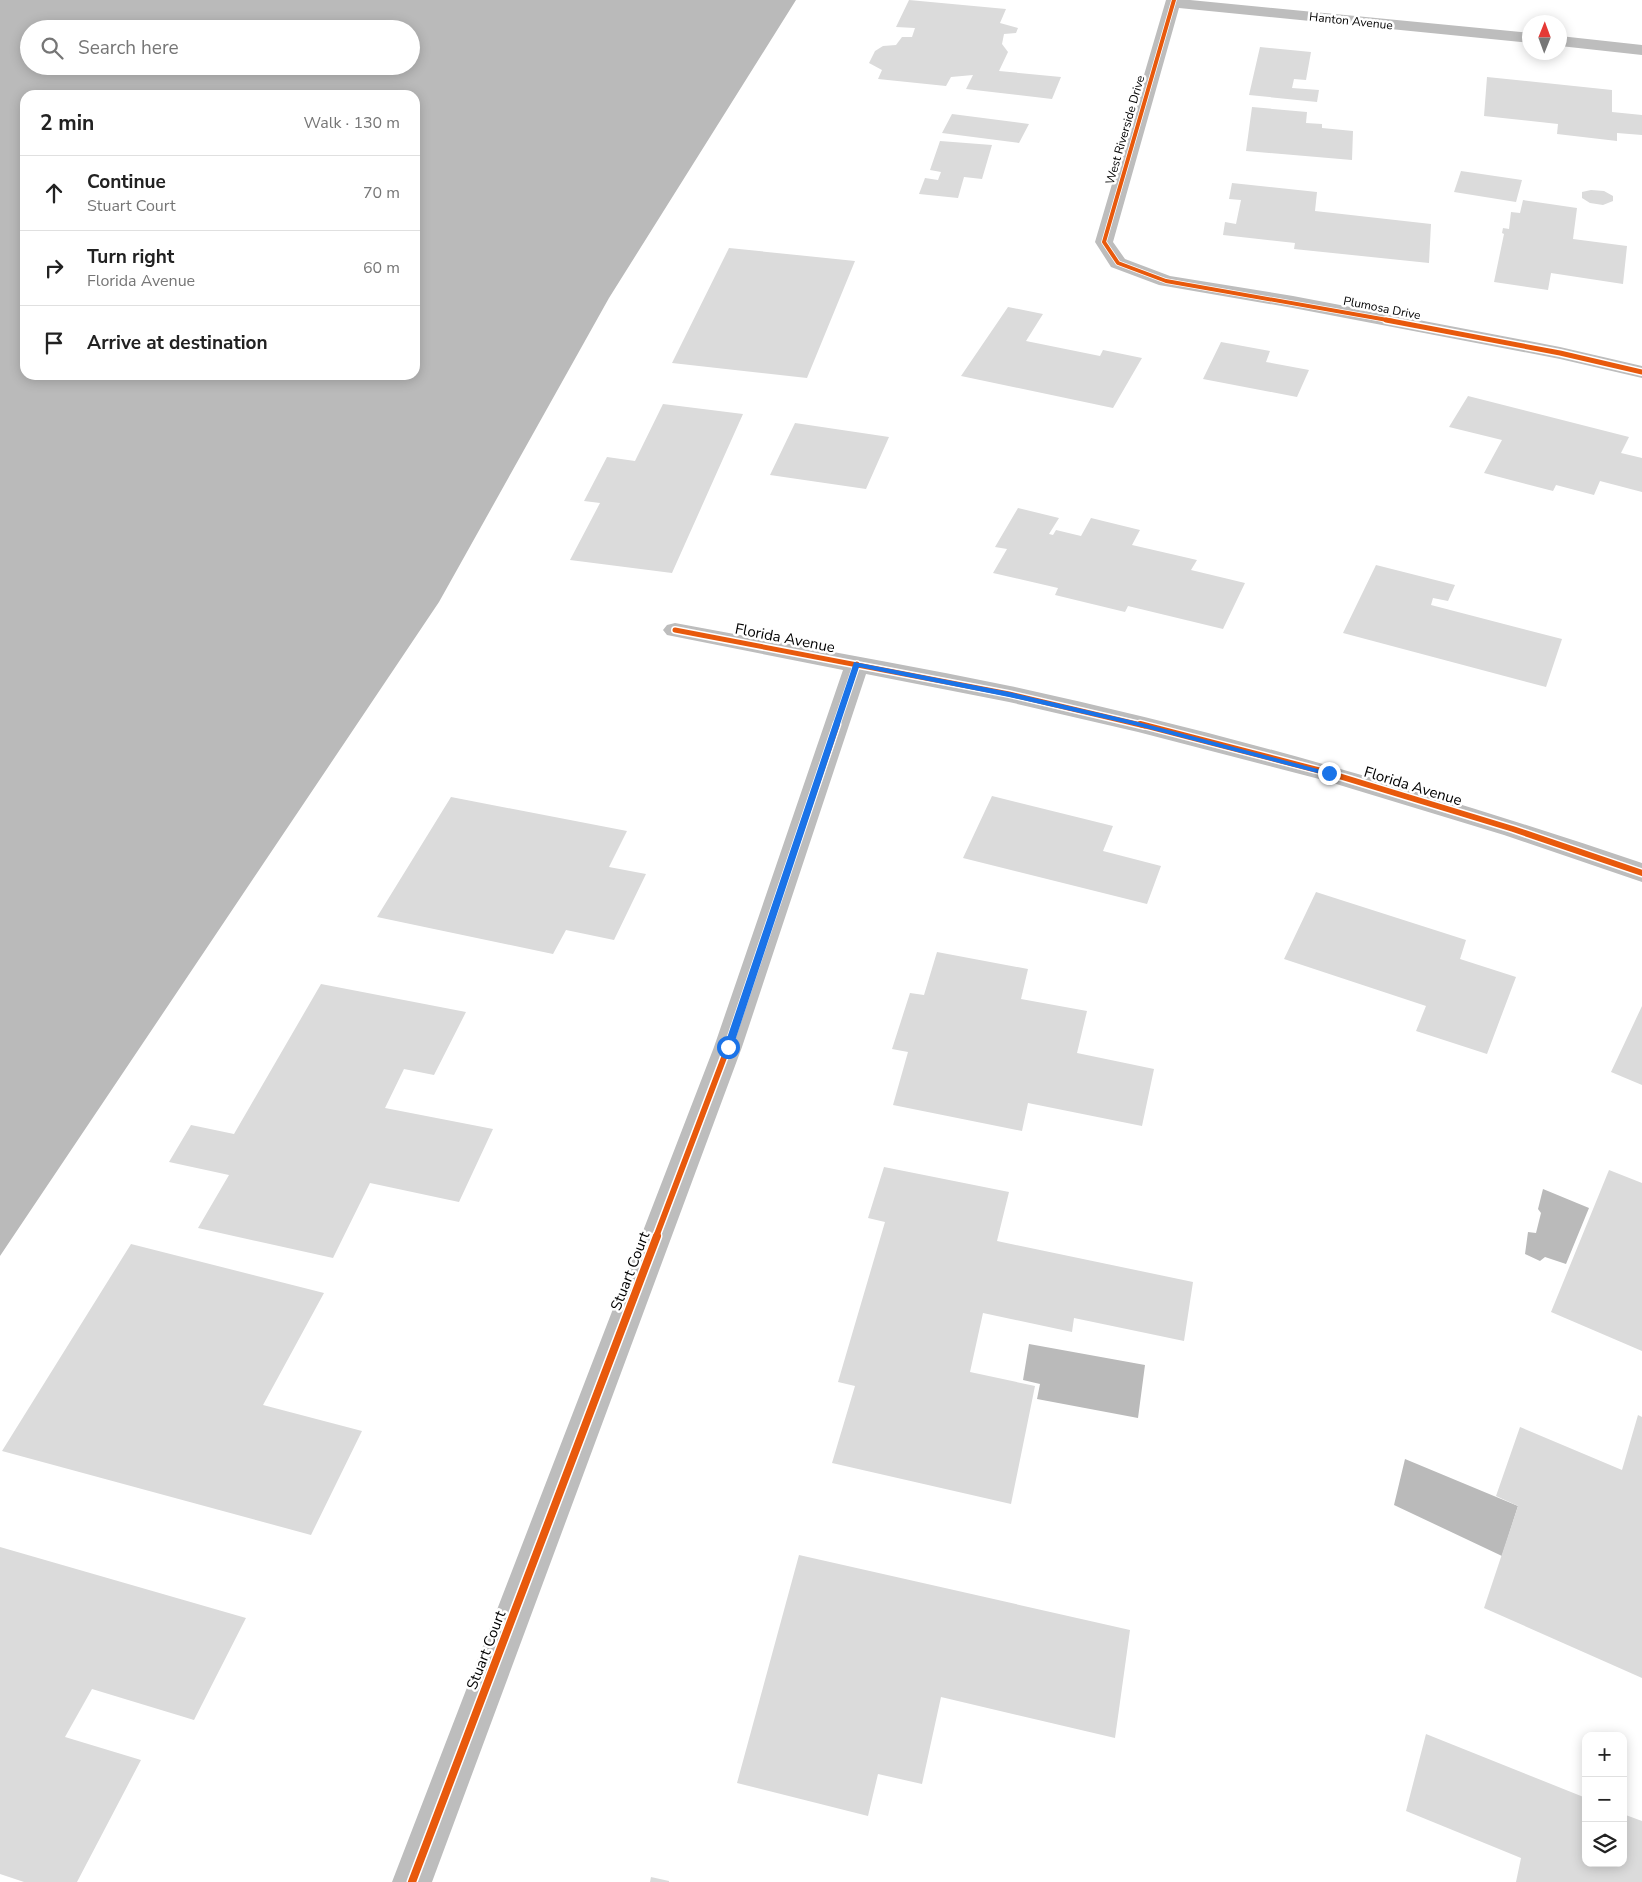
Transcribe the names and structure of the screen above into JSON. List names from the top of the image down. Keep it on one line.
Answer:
{"streets":{"street":["Hanton Avenue","West Riverside Drive","Plumosa Drive","Florida Avenue","Stuart Court"]},"crossings":[["Hanton Avenue","West Riverside Drive"],["West Riverside Drive","Plumosa Drive"],["Florida Avenue","Stuart Court"]],"north":"top","page":{"search":"Search here","heading":["2 min","Walk · 130 m"],"list":[["Continue","Stuart Court","70 m"],["Turn right","Florida Avenue","60 m"],"Arrive at destination"],"map_buttons":["+","−"]}}
